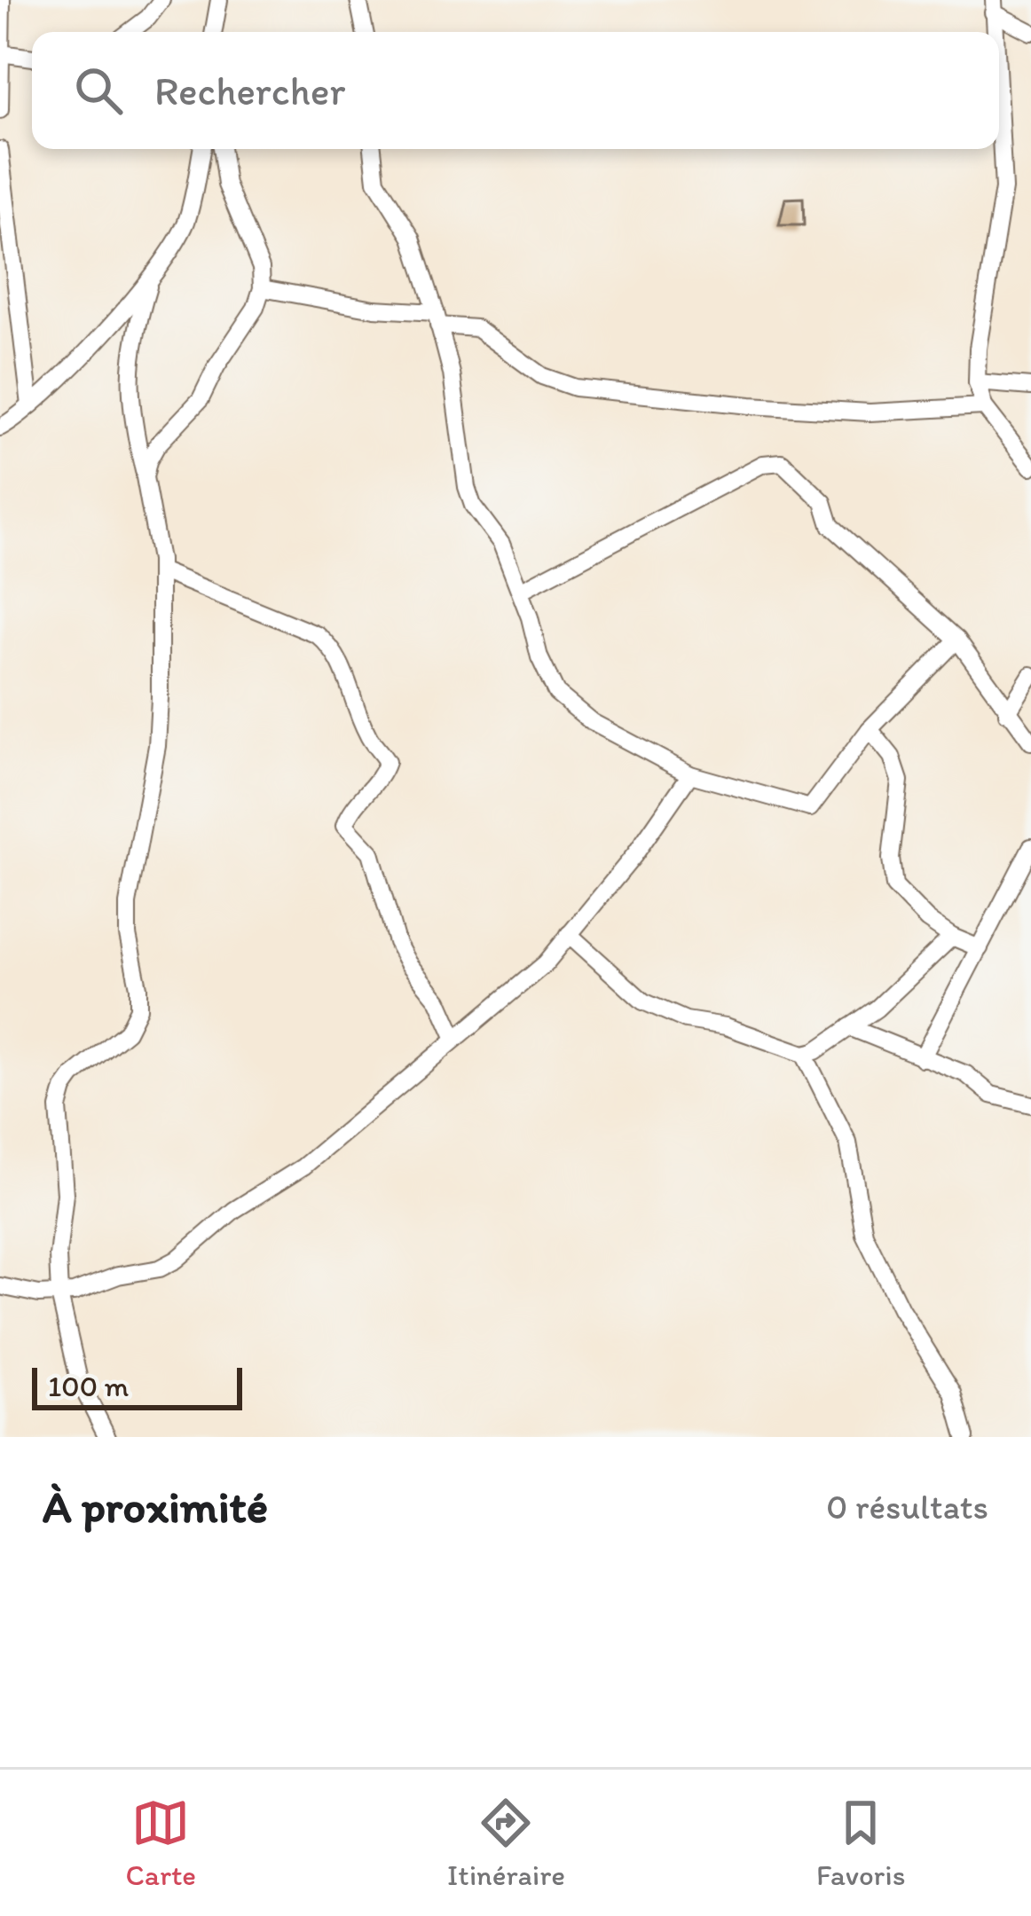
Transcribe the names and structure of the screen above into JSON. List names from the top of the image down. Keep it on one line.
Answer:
{"scale_bar":"100 m","page":{"search":"Rechercher","scale":"100 m","heading":["À proximité","0 résultats"],"nav":["Carte","Itinéraire","Favoris"]}}
